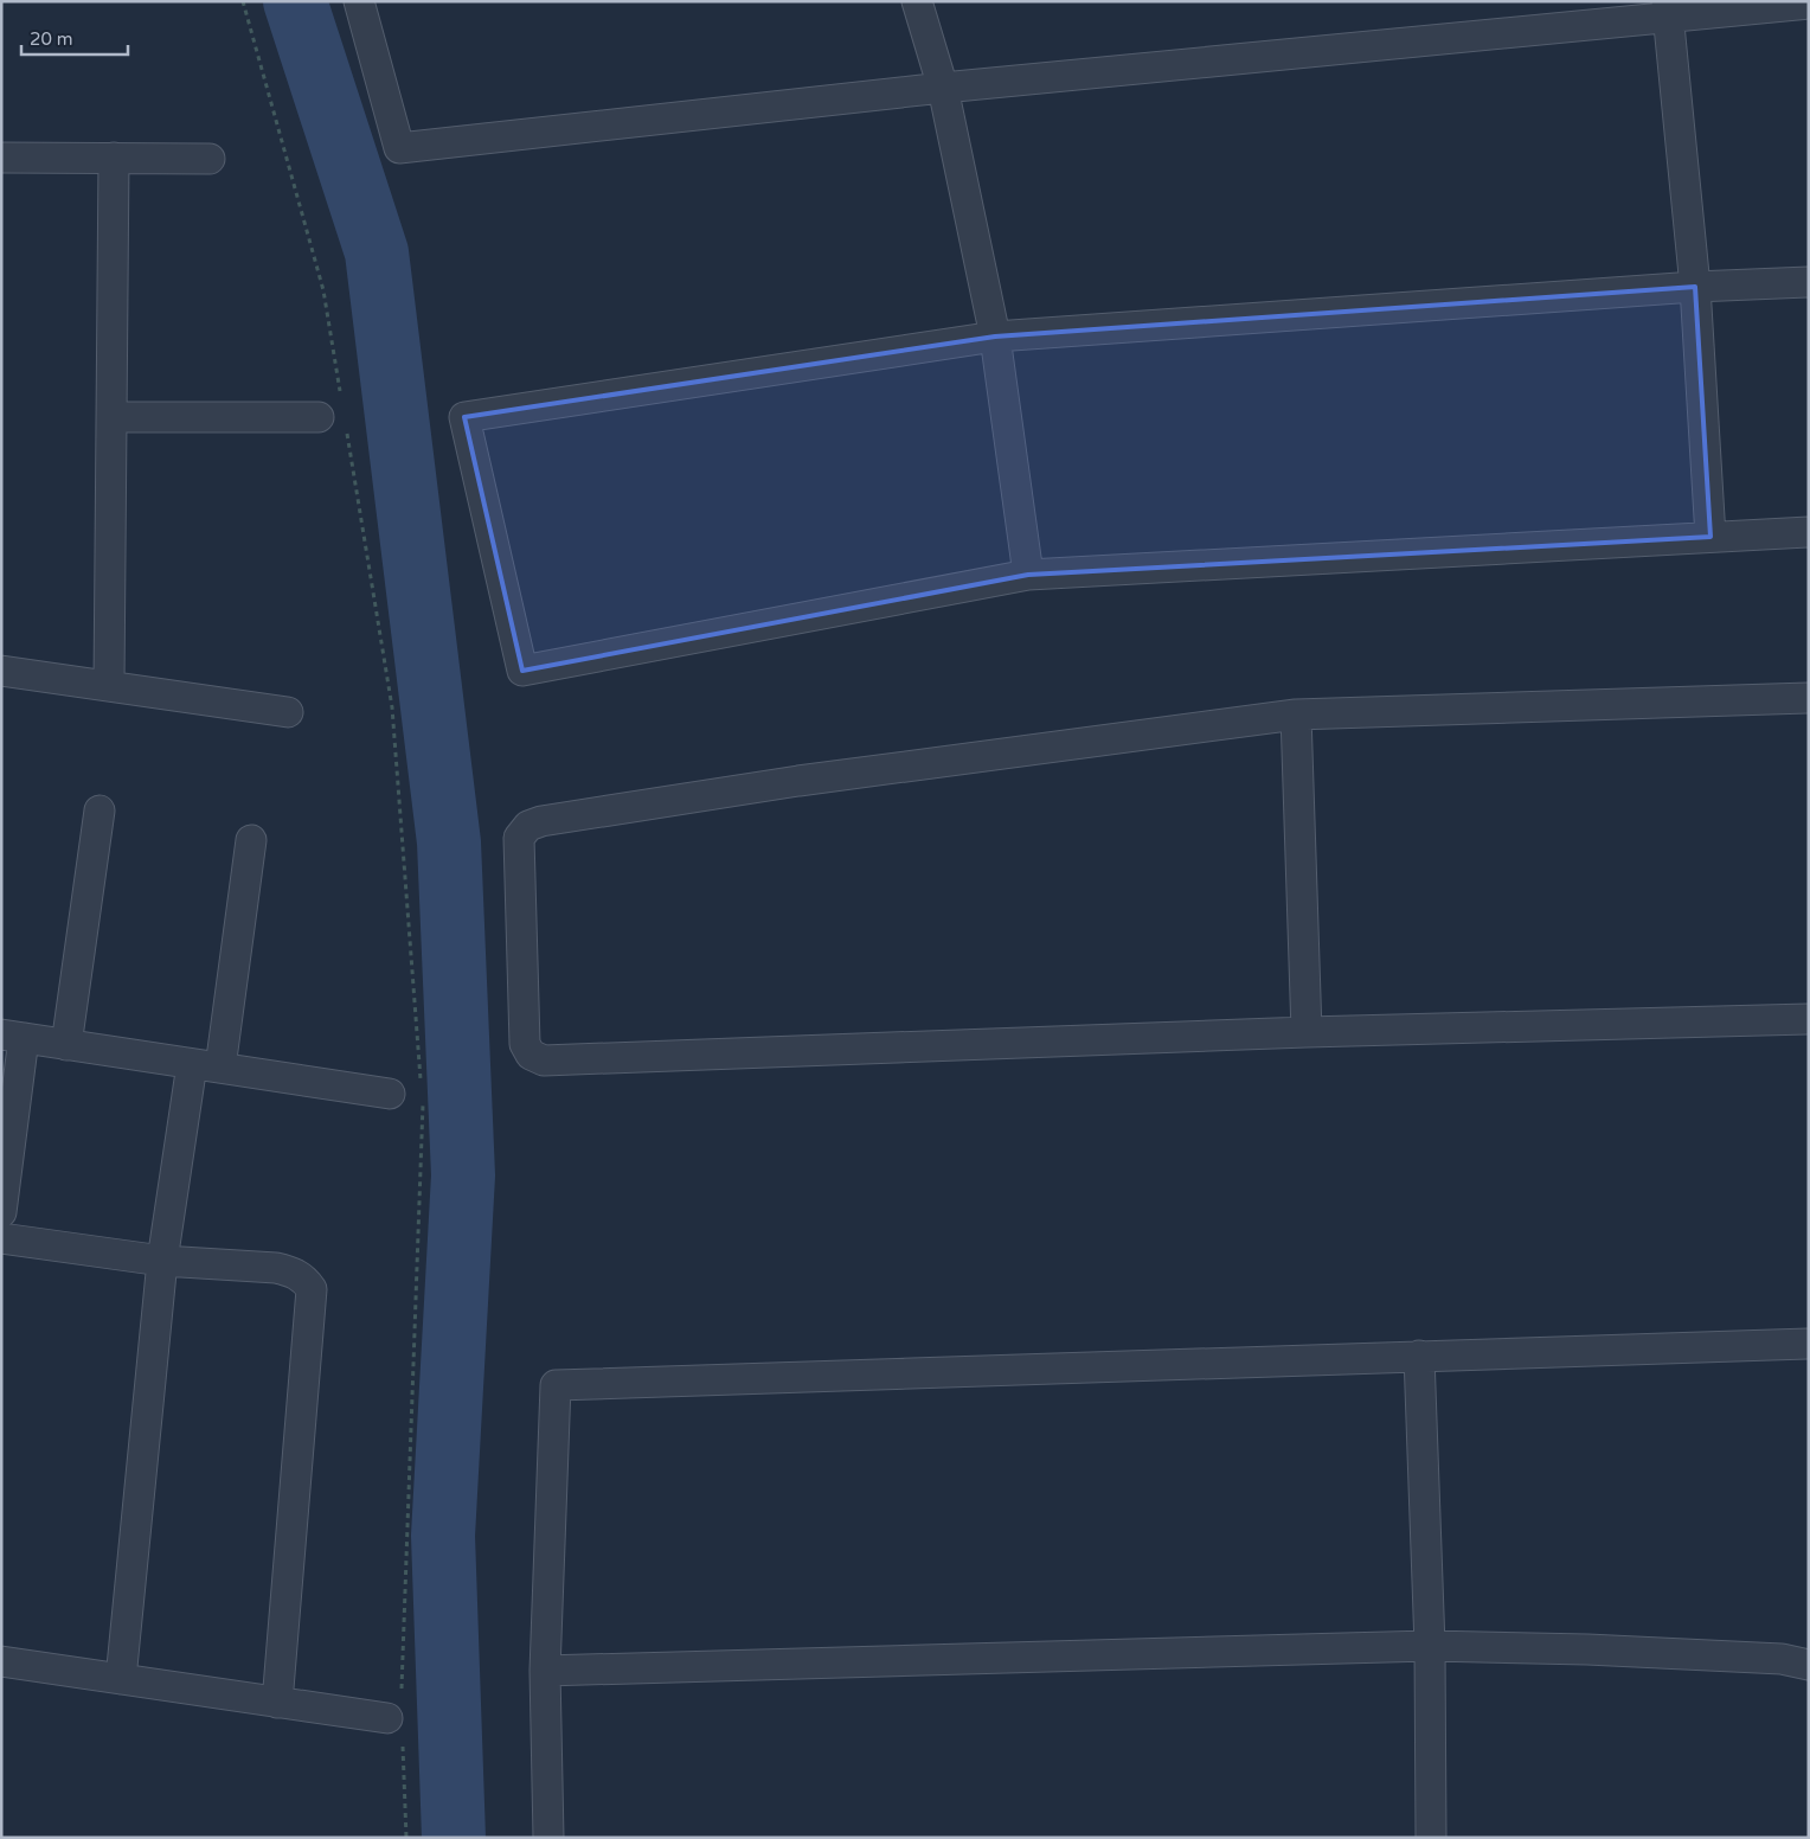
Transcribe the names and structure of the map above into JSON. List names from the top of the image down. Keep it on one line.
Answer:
{"scale_bar":"20 m"}
